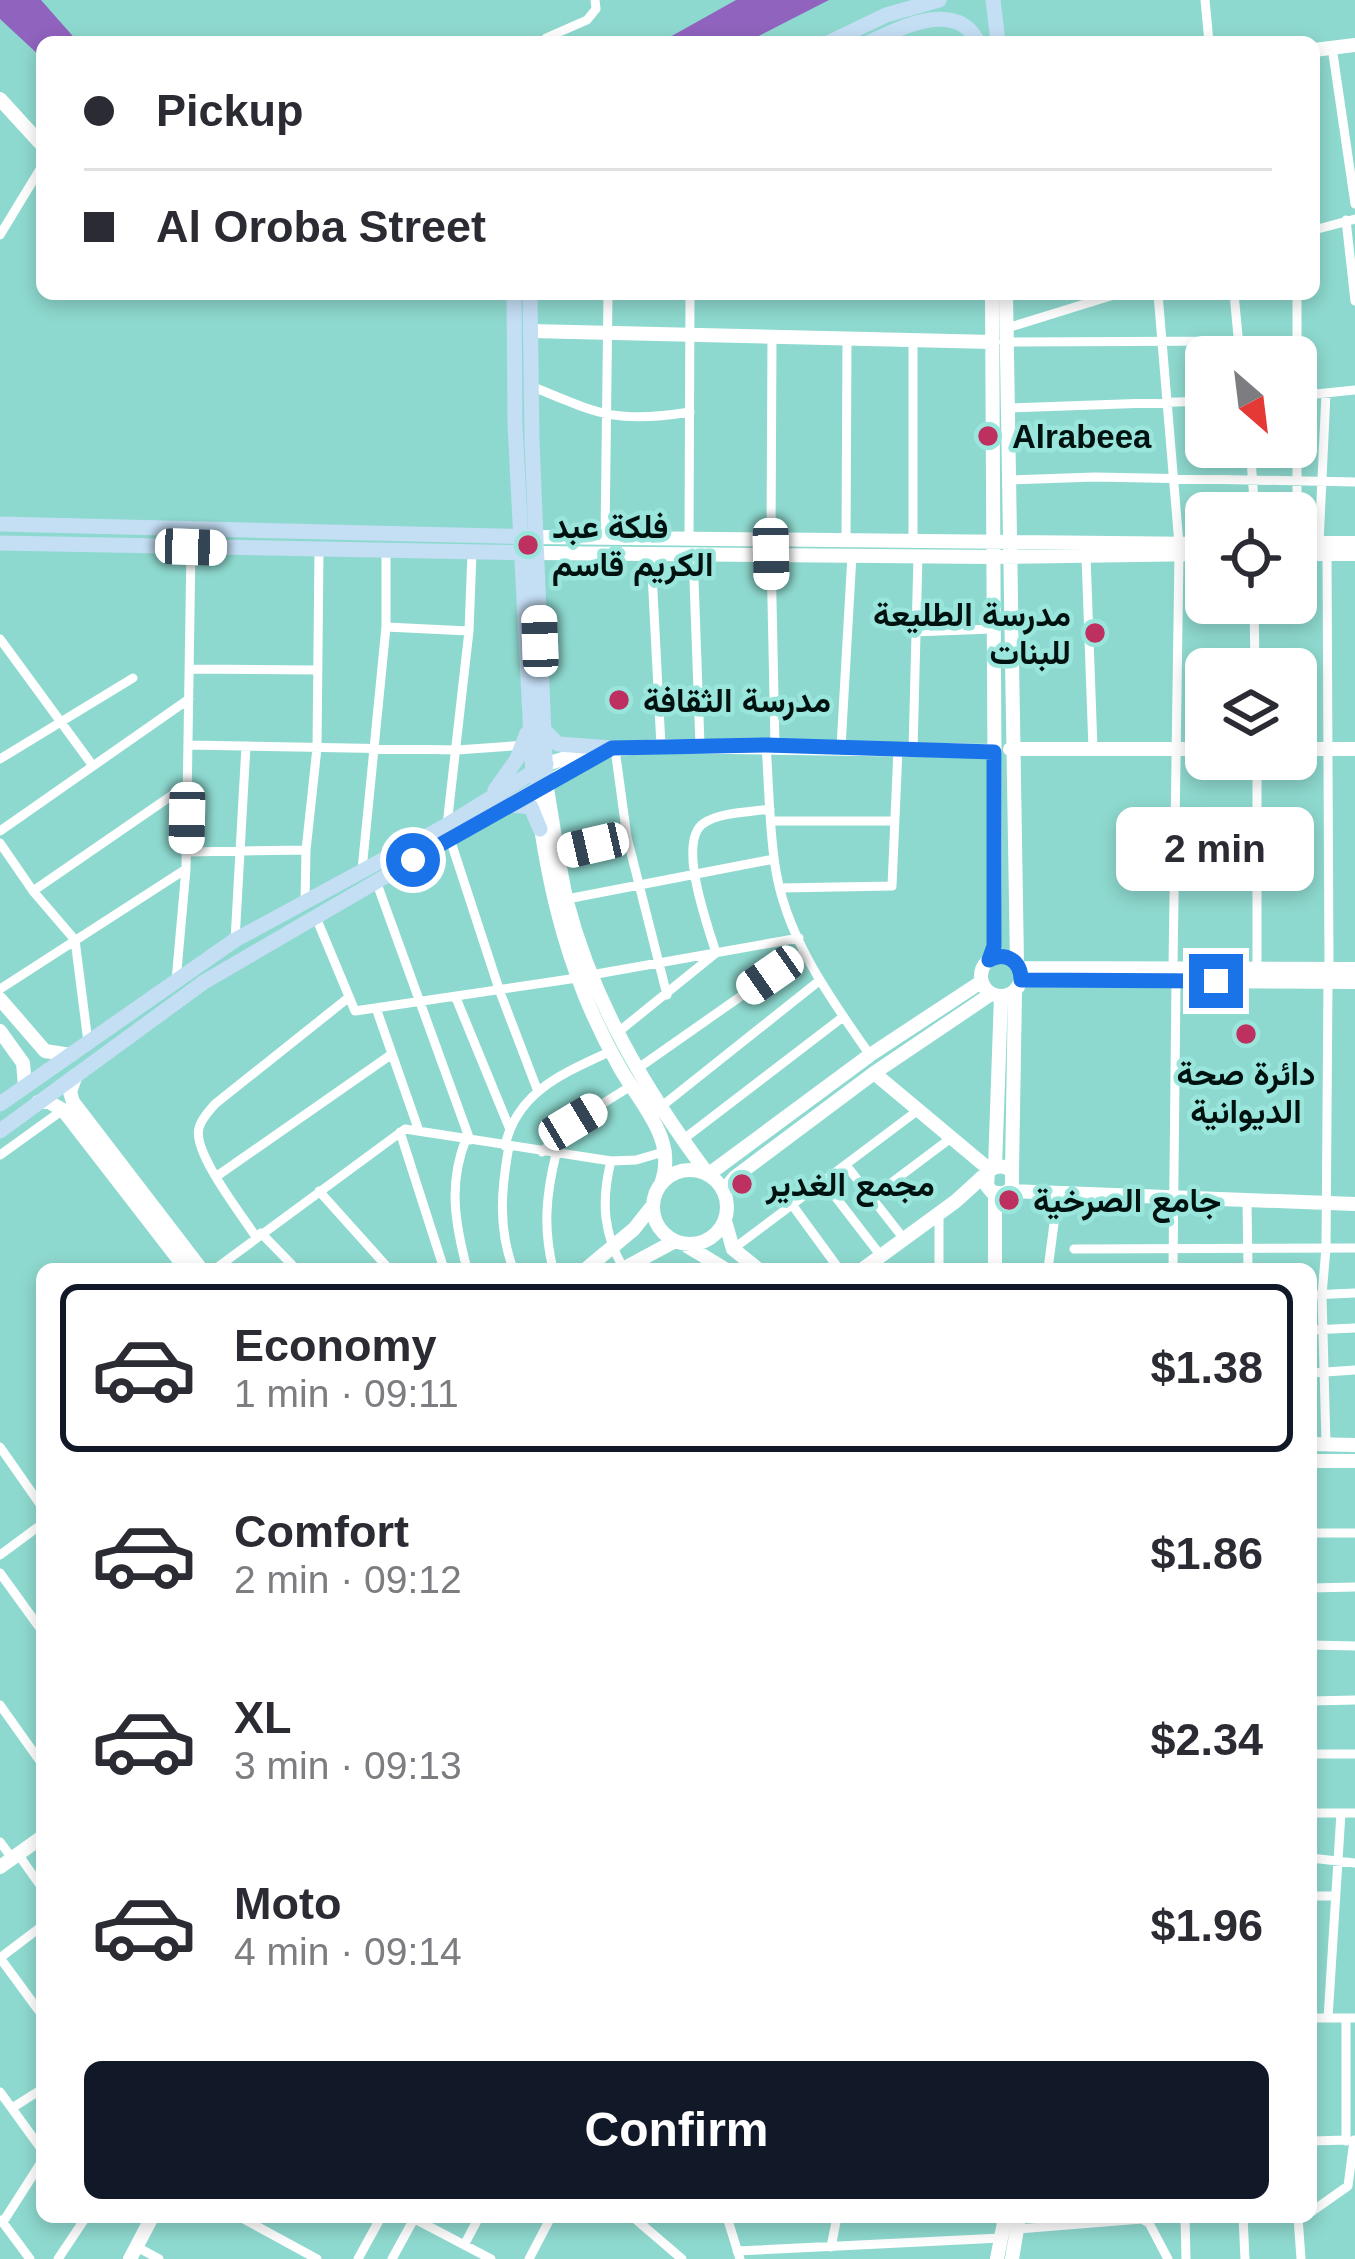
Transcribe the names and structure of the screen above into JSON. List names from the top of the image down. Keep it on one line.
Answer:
{"places":["Alrabeea","فلكة عبد الكريم قاسم","مدرسة الطليعة للبنات","مدرسة الثقافة","دائرة صحة الديوانية","مجمع الغدير","جامع الصرخية"],"north":"bottom right","page":{"banner":["Pickup","Al Oroba Street"],"bubble":"2 min","list":[{"name":"Economy","note":"1 min · 09:11","value":"$1.38"},{"name":"Comfort","note":"2 min · 09:12","value":"$1.86"},{"name":"XL","note":"3 min · 09:13","value":"$2.34"},{"name":"Moto","note":"4 min · 09:14","value":"$1.96"}],"buttons":"Confirm"}}
